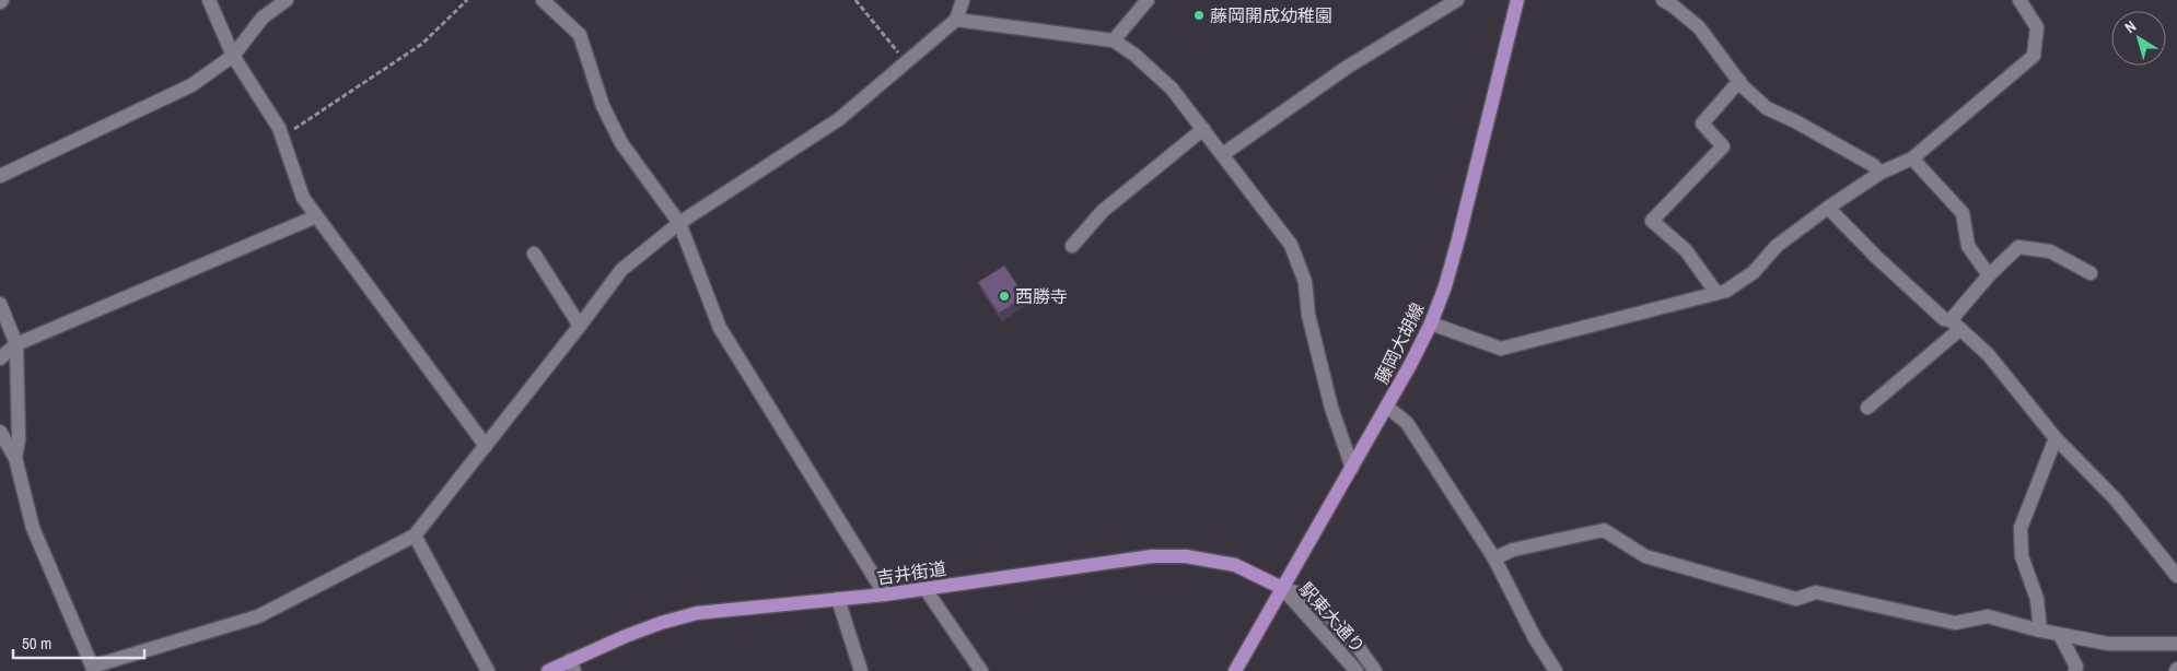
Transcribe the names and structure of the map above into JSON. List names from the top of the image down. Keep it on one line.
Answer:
{"streets":{"main road":["藤岡大胡線","吉井街道"],"street":["駅東大通り"]},"crossings":[["藤岡大胡線","吉井街道"],["藤岡大胡線","駅東大通り"],["吉井街道","駅東大通り"]],"places":["藤岡開成幼稚園","西勝寺"],"scale_bar":"50 m","north":"top left"}
